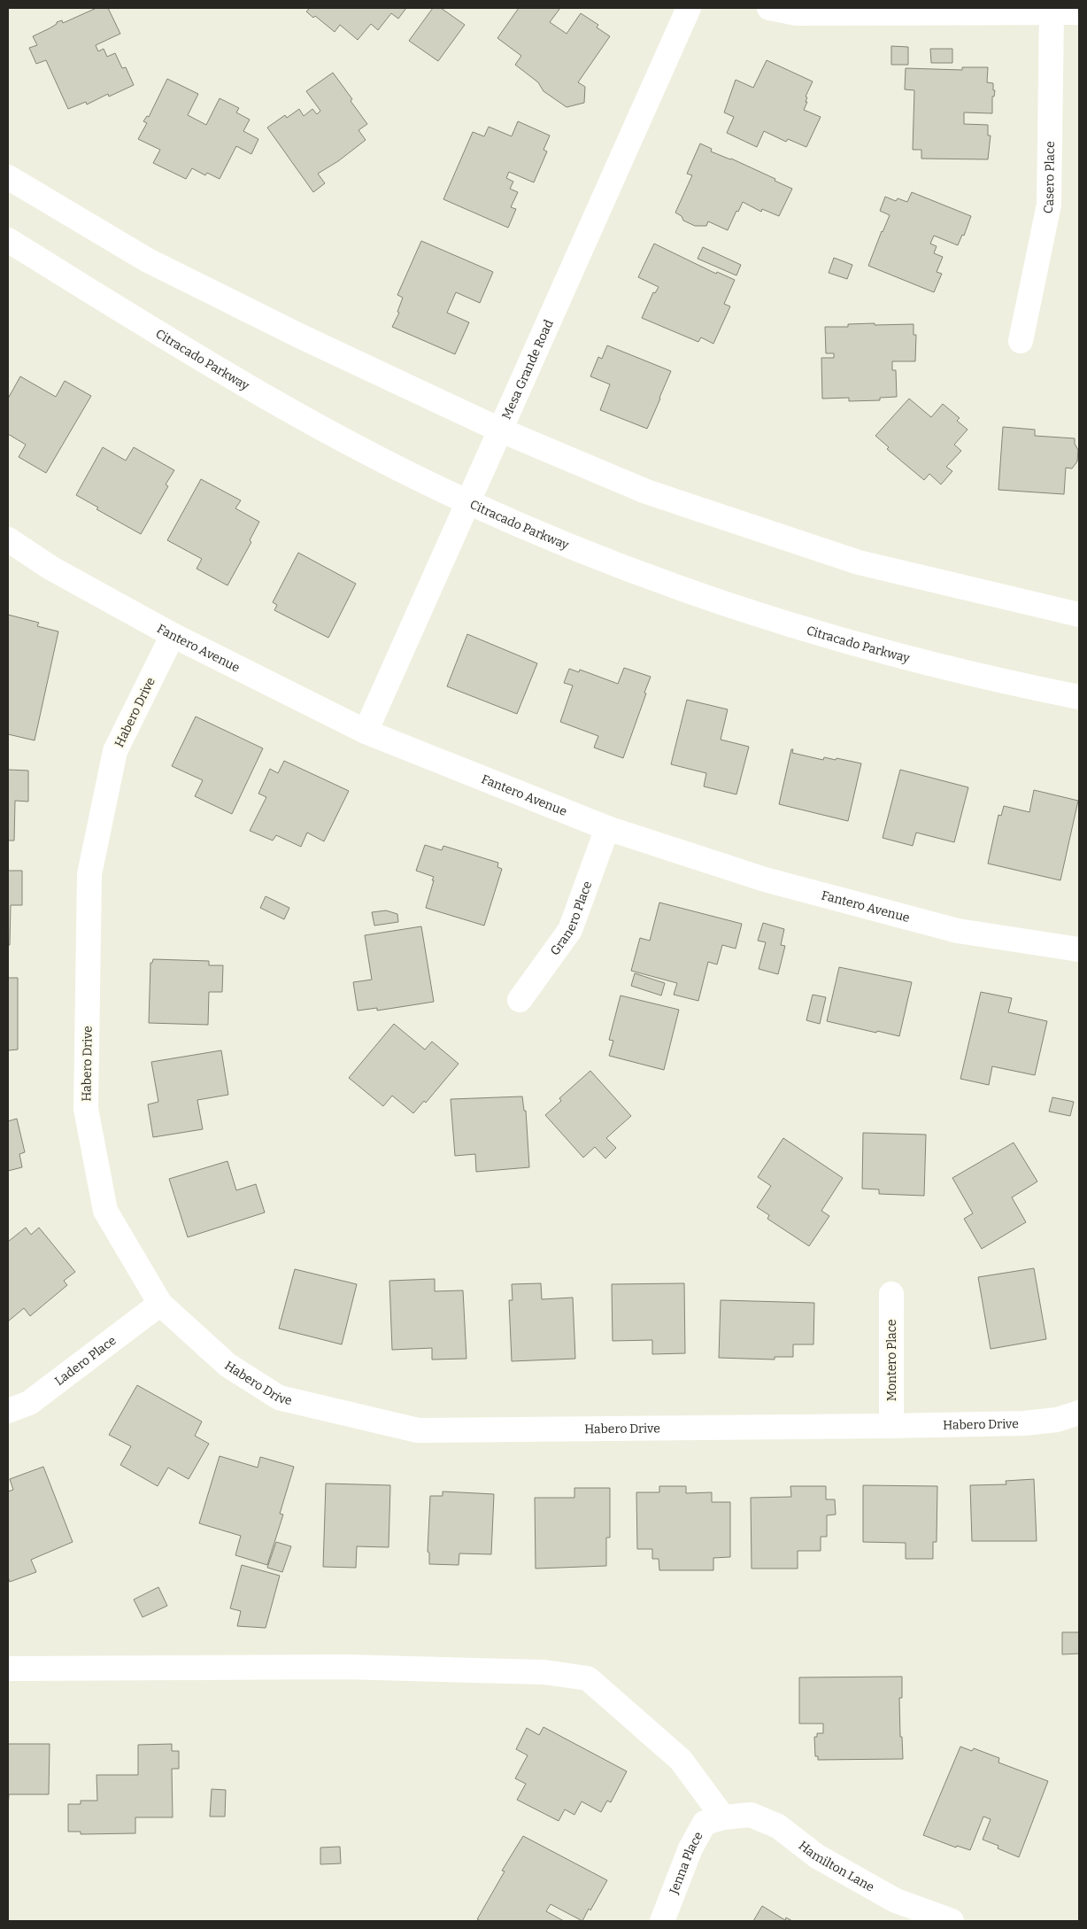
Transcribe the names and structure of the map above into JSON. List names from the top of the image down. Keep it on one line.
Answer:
{"streets":{"street":["Casero Place","Citracado Parkway","Mesa Grande Road","Fantero Avenue","Habero Drive","Granero Place","Ladero Place","Montero Place","Jenna Place","Hamilton Lane"]},"crossings":[["Citracado Parkway","Mesa Grande Road"],["Mesa Grande Road","Fantero Avenue"],["Fantero Avenue","Habero Drive"],["Fantero Avenue","Granero Place"],["Habero Drive","Ladero Place"],["Habero Drive","Montero Place"],["Jenna Place","Hamilton Lane"]]}
